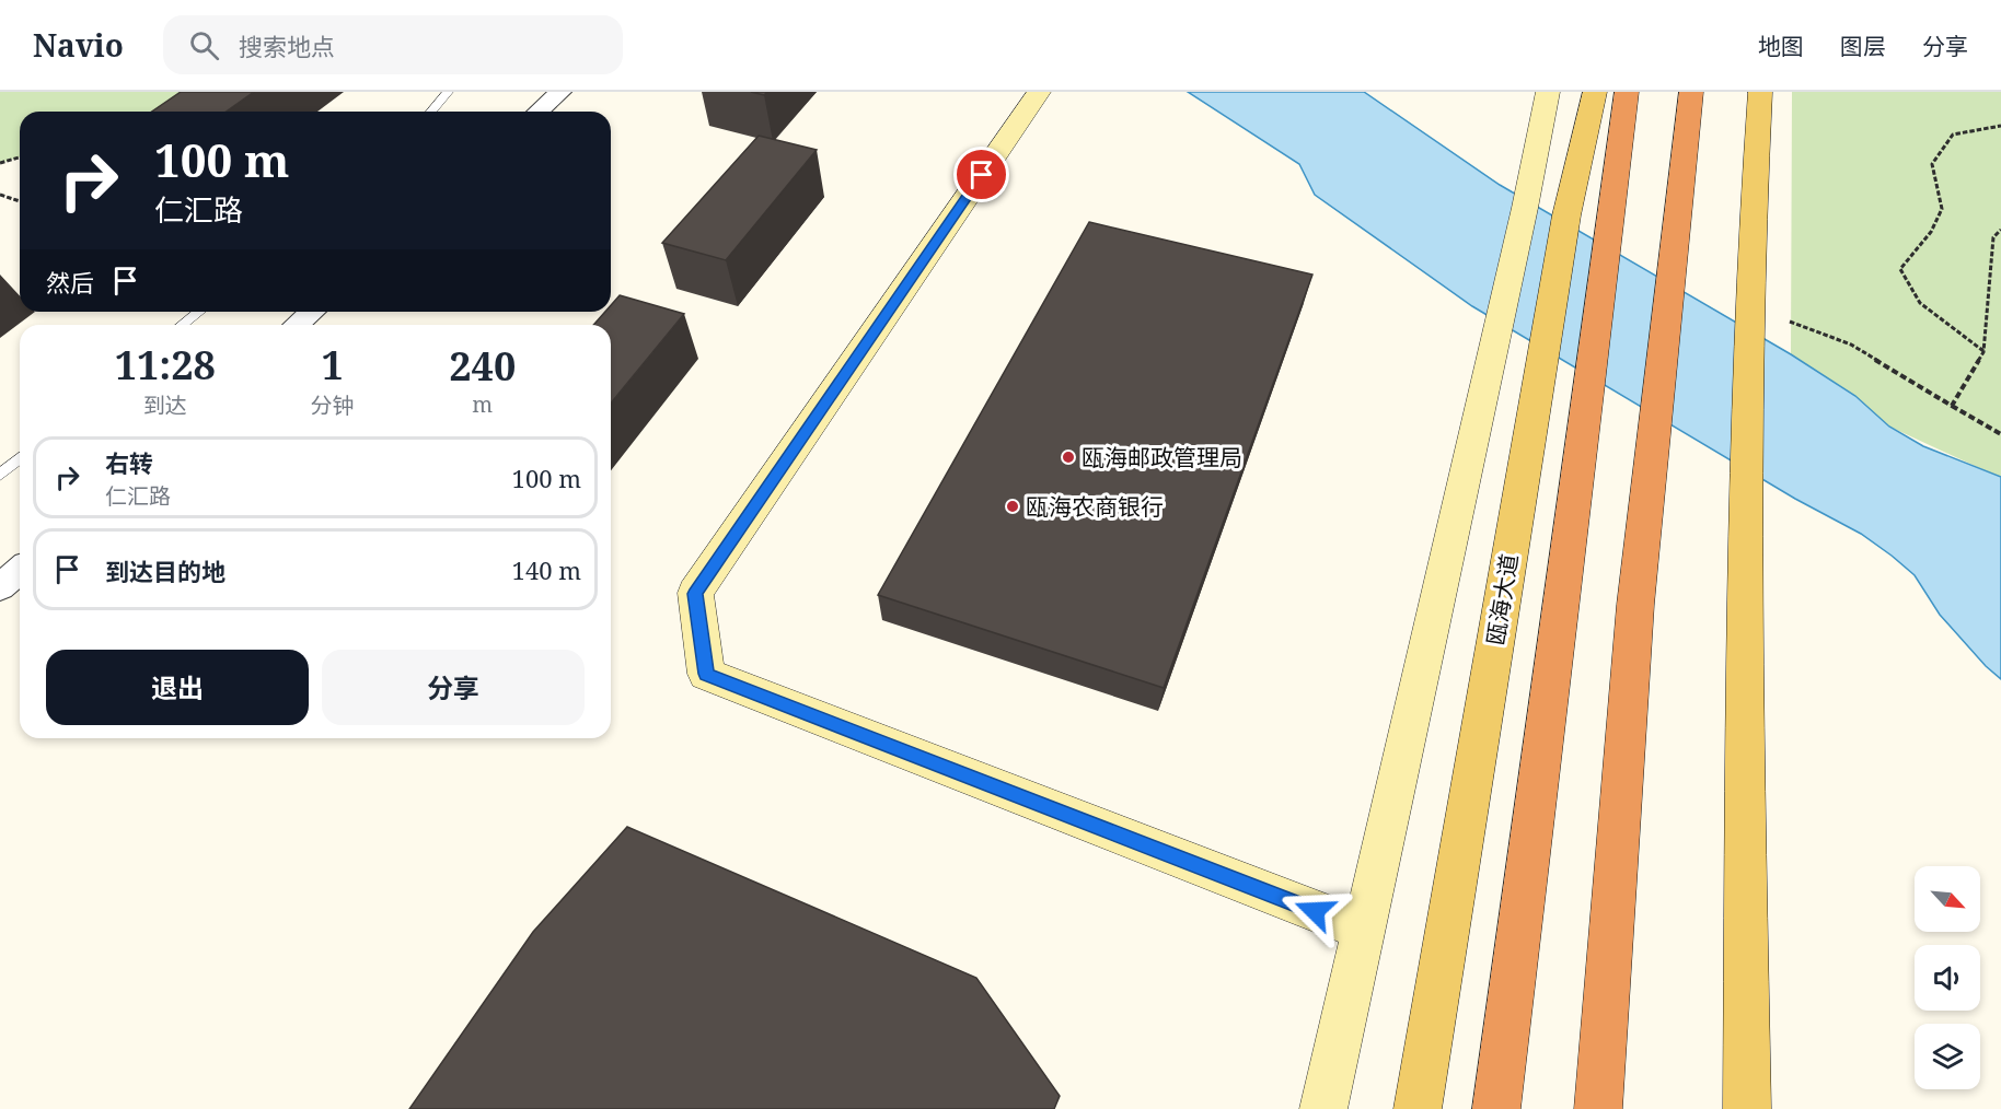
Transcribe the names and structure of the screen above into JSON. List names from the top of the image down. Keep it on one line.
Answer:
{"streets":{"main road":["瓯海大道"]},"places":["瓯海邮政管理局","瓯海农商银行"],"north":"bottom right","page":{"header":"Navio","search":"搜索地点","nav":["地图","图层","分享"],"turn":["100 m","仁汇路"],"then":"然后","eta":["11:28","到达","1","分钟","240","m"],"list":[{"name":"右转","note":"仁汇路","value":"100 m"},{"name":"到达目的地","value":"140 m"}],"buttons":["退出","分享"]}}
